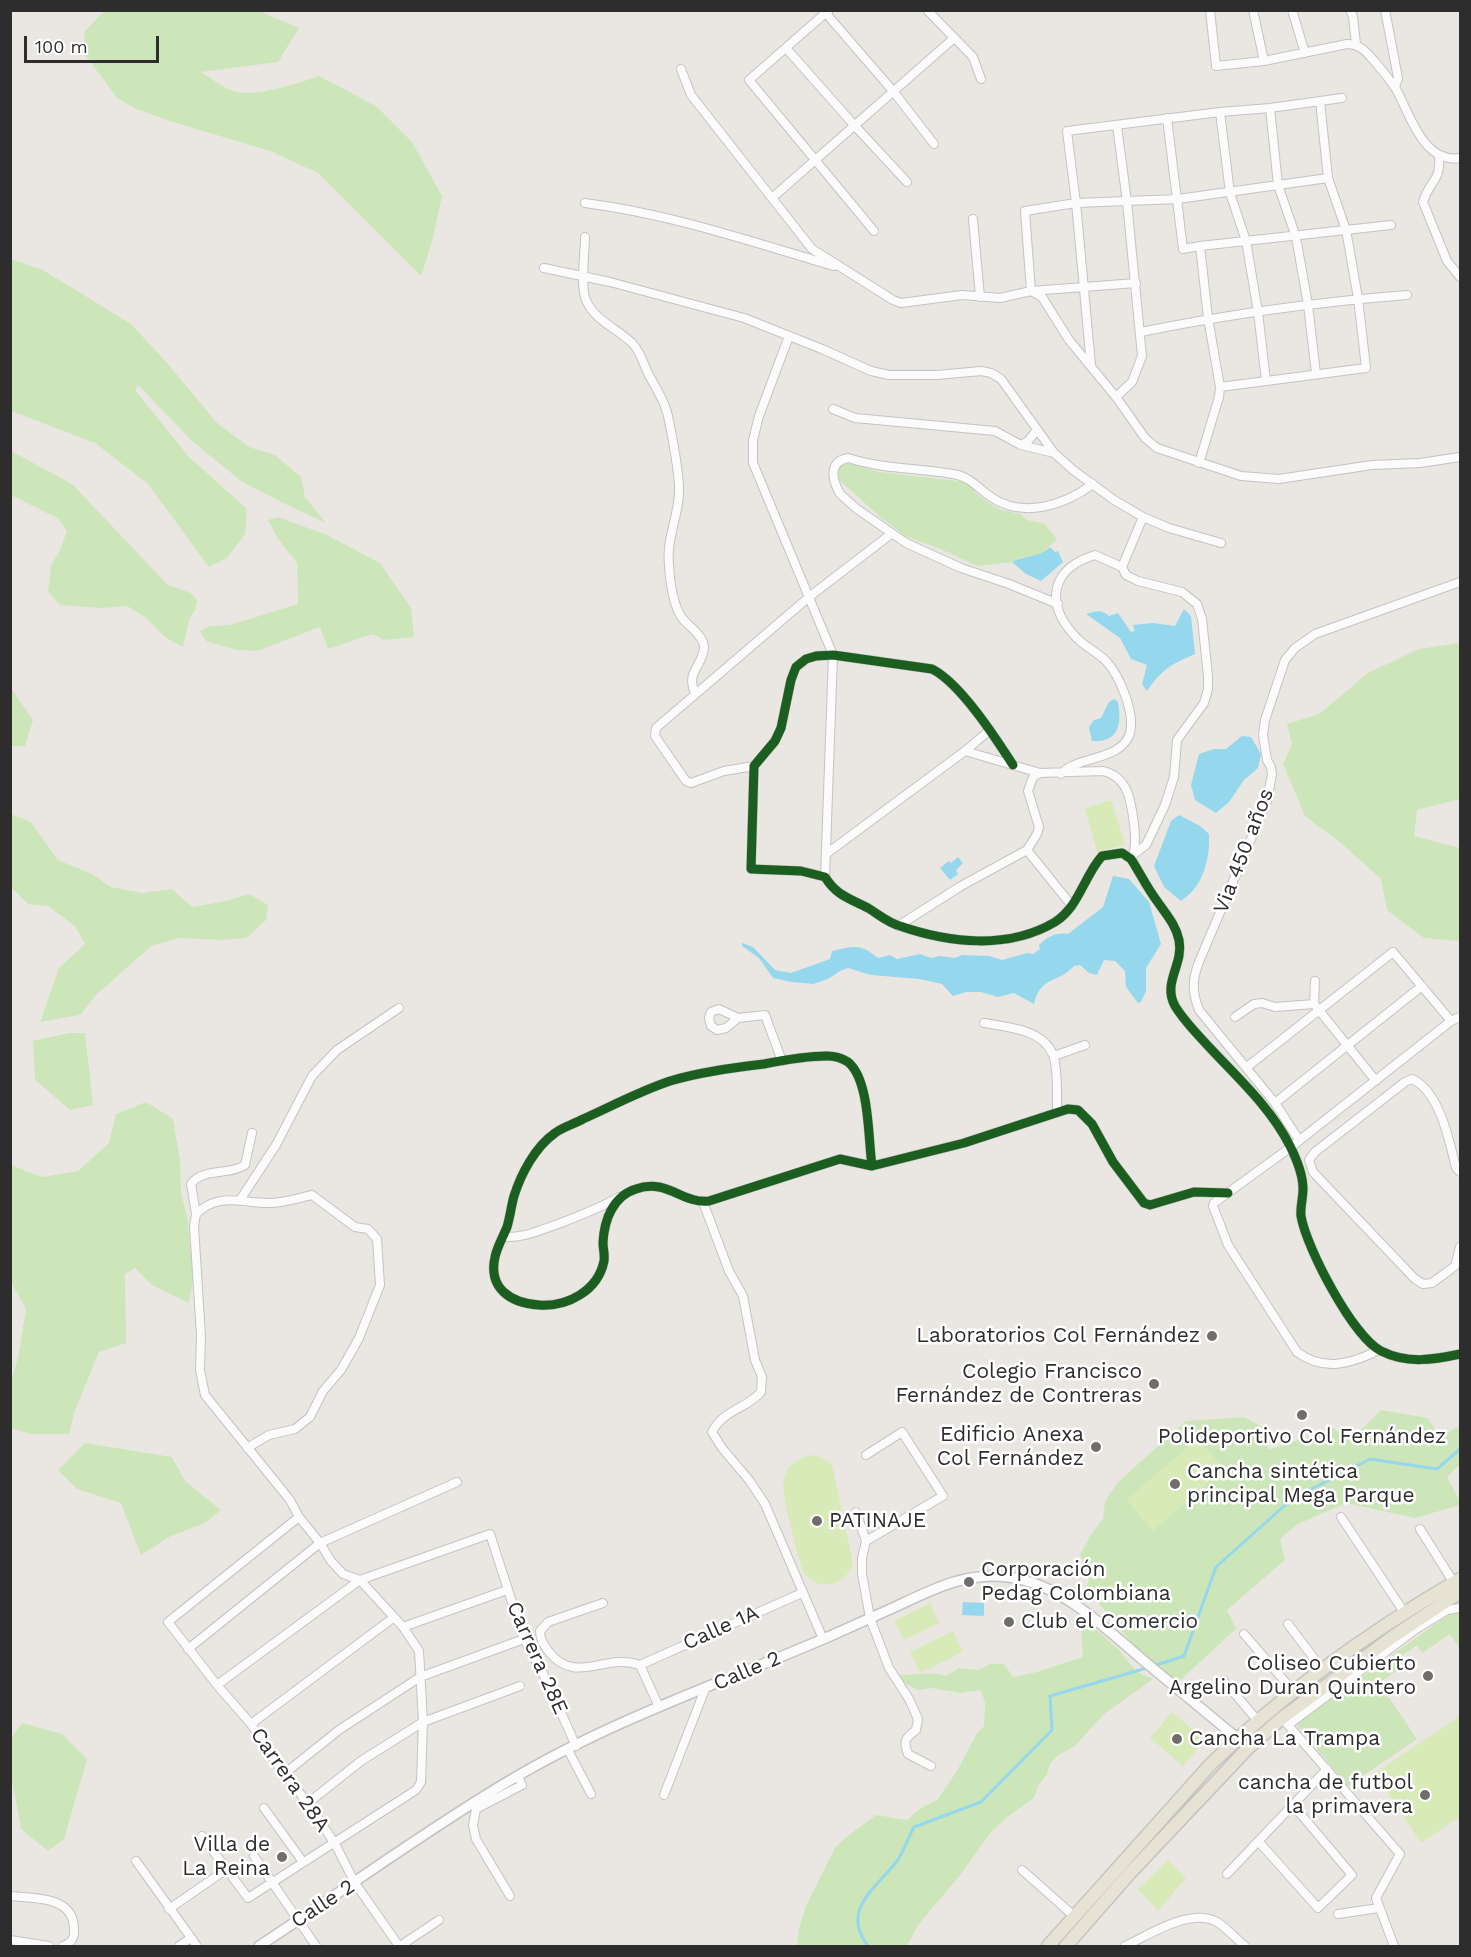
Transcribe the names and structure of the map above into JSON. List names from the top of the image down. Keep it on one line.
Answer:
{"streets":{"street":["Via 450 años","Calle 1A","Carrera 28E","Calle 2","Carrera 28A"]},"crossings":[["Carrera 28E","Calle 2"],["Calle 2","Carrera 28A"]],"places":["Laboratorios Col Fernández","Colegio Francisco Fernández de Contreras","Polideportivo Col Fernández","Edificio Anexa Col Fernández","Cancha sintética principal Mega Parque","PATINAJE","Corporación Pedag Colombiana","Club el Comercio","Coliseo Cubierto Argelino Duran Quintero","Cancha La Trampa","cancha de futbol la primavera","Villa de La Reina"],"scale_bar":"100 m"}
